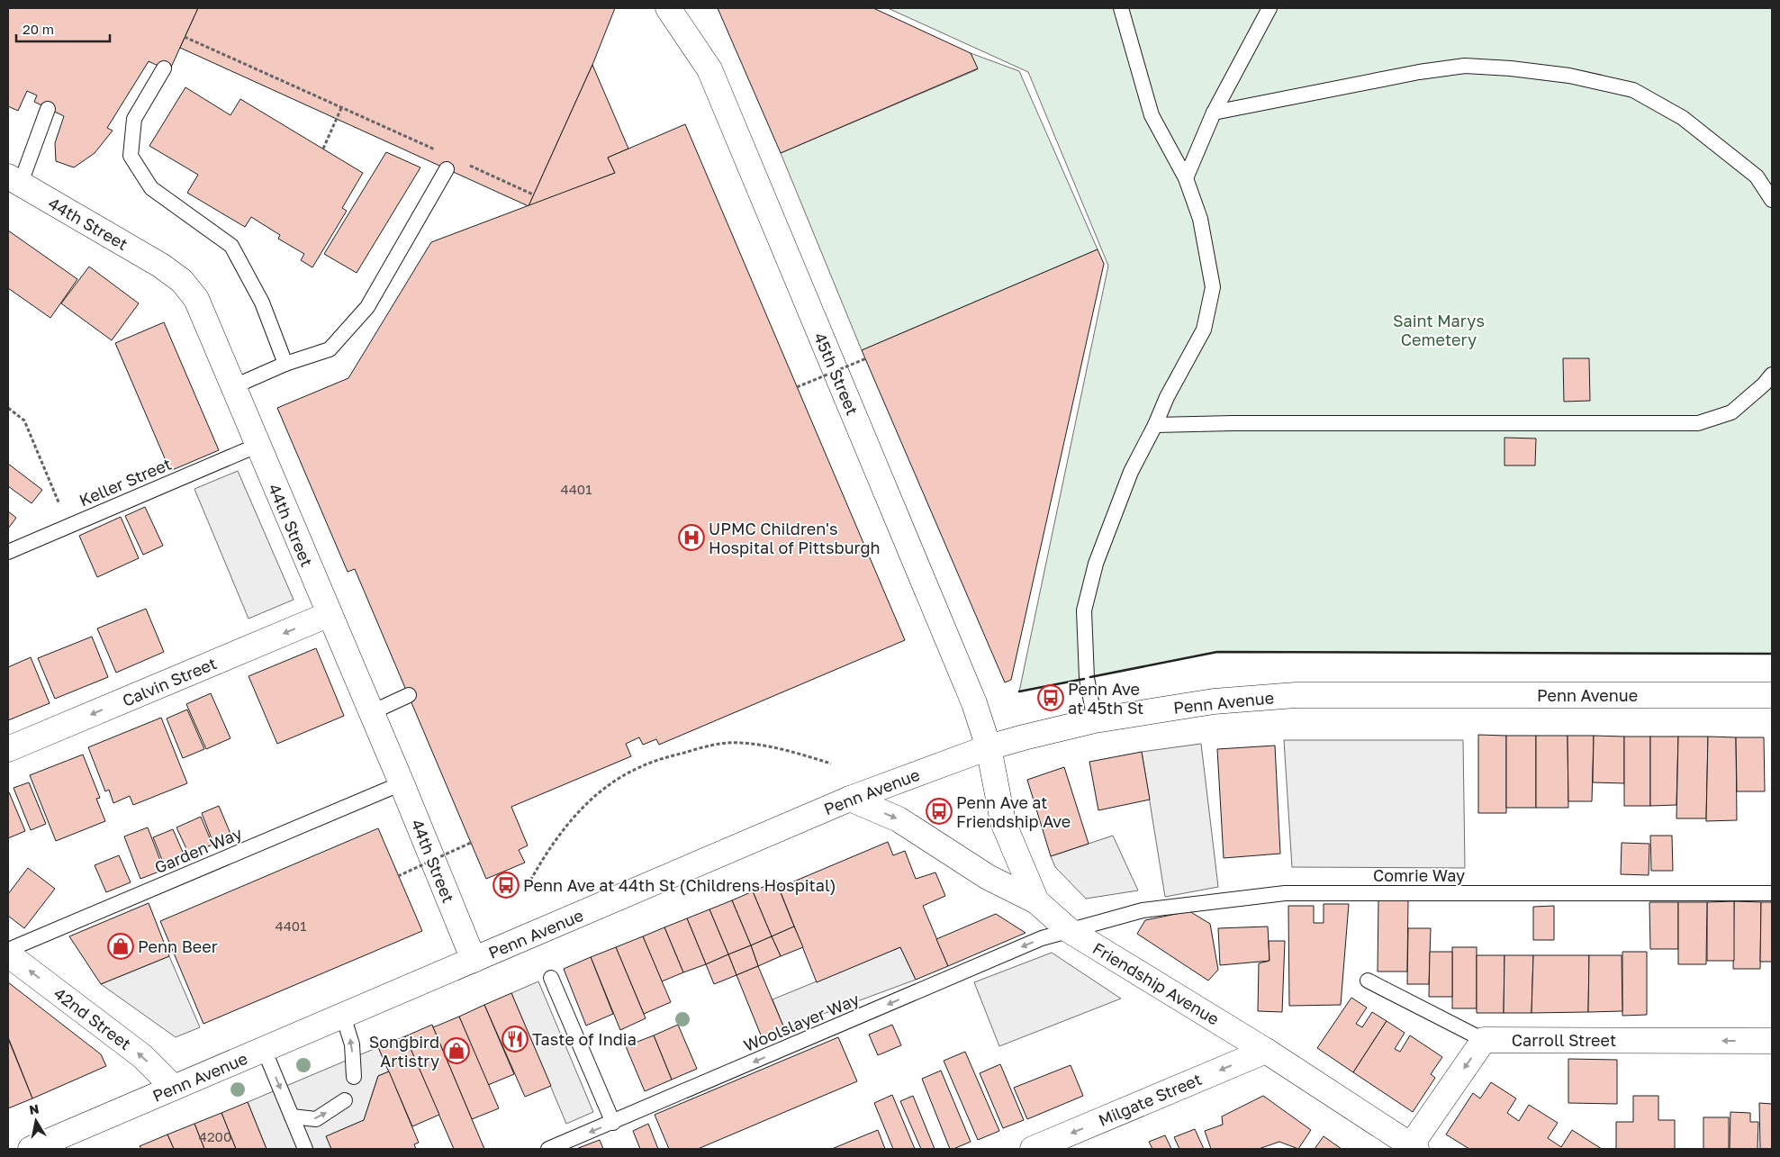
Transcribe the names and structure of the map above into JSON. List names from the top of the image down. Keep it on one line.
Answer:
{"streets":{"street":["44th Street","45th Street","Calvin Street","Penn Avenue","Friendship Avenue","42nd Street","Carroll Street","Milgate Street"],"lane":["Keller Street","Garden Way","Comrie Way","Woolslayer Way"]},"crossings":[["44th Street","Keller Street"],["44th Street","Calvin Street"],["44th Street","Penn Avenue"],["44th Street","Garden Way"],["45th Street","Penn Avenue"],["45th Street","Friendship Avenue"],["Penn Avenue","Friendship Avenue"],["Penn Avenue","42nd Street"],["Comrie Way","Friendship Avenue"],["Comrie Way","Woolslayer Way"],["Friendship Avenue","Woolslayer Way"],["Friendship Avenue","Milgate Street"]],"one_way":["Calvin Street","42nd Street","Woolslayer Way","Carroll Street","Milgate Street"],"parks":["Saint Marys Cemetery"],"places":{"hospital":["UPMC Children's Hospital of Pittsburgh"],"bus stop":["Penn Ave at 45th St","Penn Ave at Friendship Ave","Penn Ave at 44th St (Childrens Hospital)"],"shop":["Penn Beer","Songbird Artistry"],"restaurant":["Taste of India"]},"house_numbers":["4401","4401","4200"],"scale_bar":"20 m","north":"top"}
